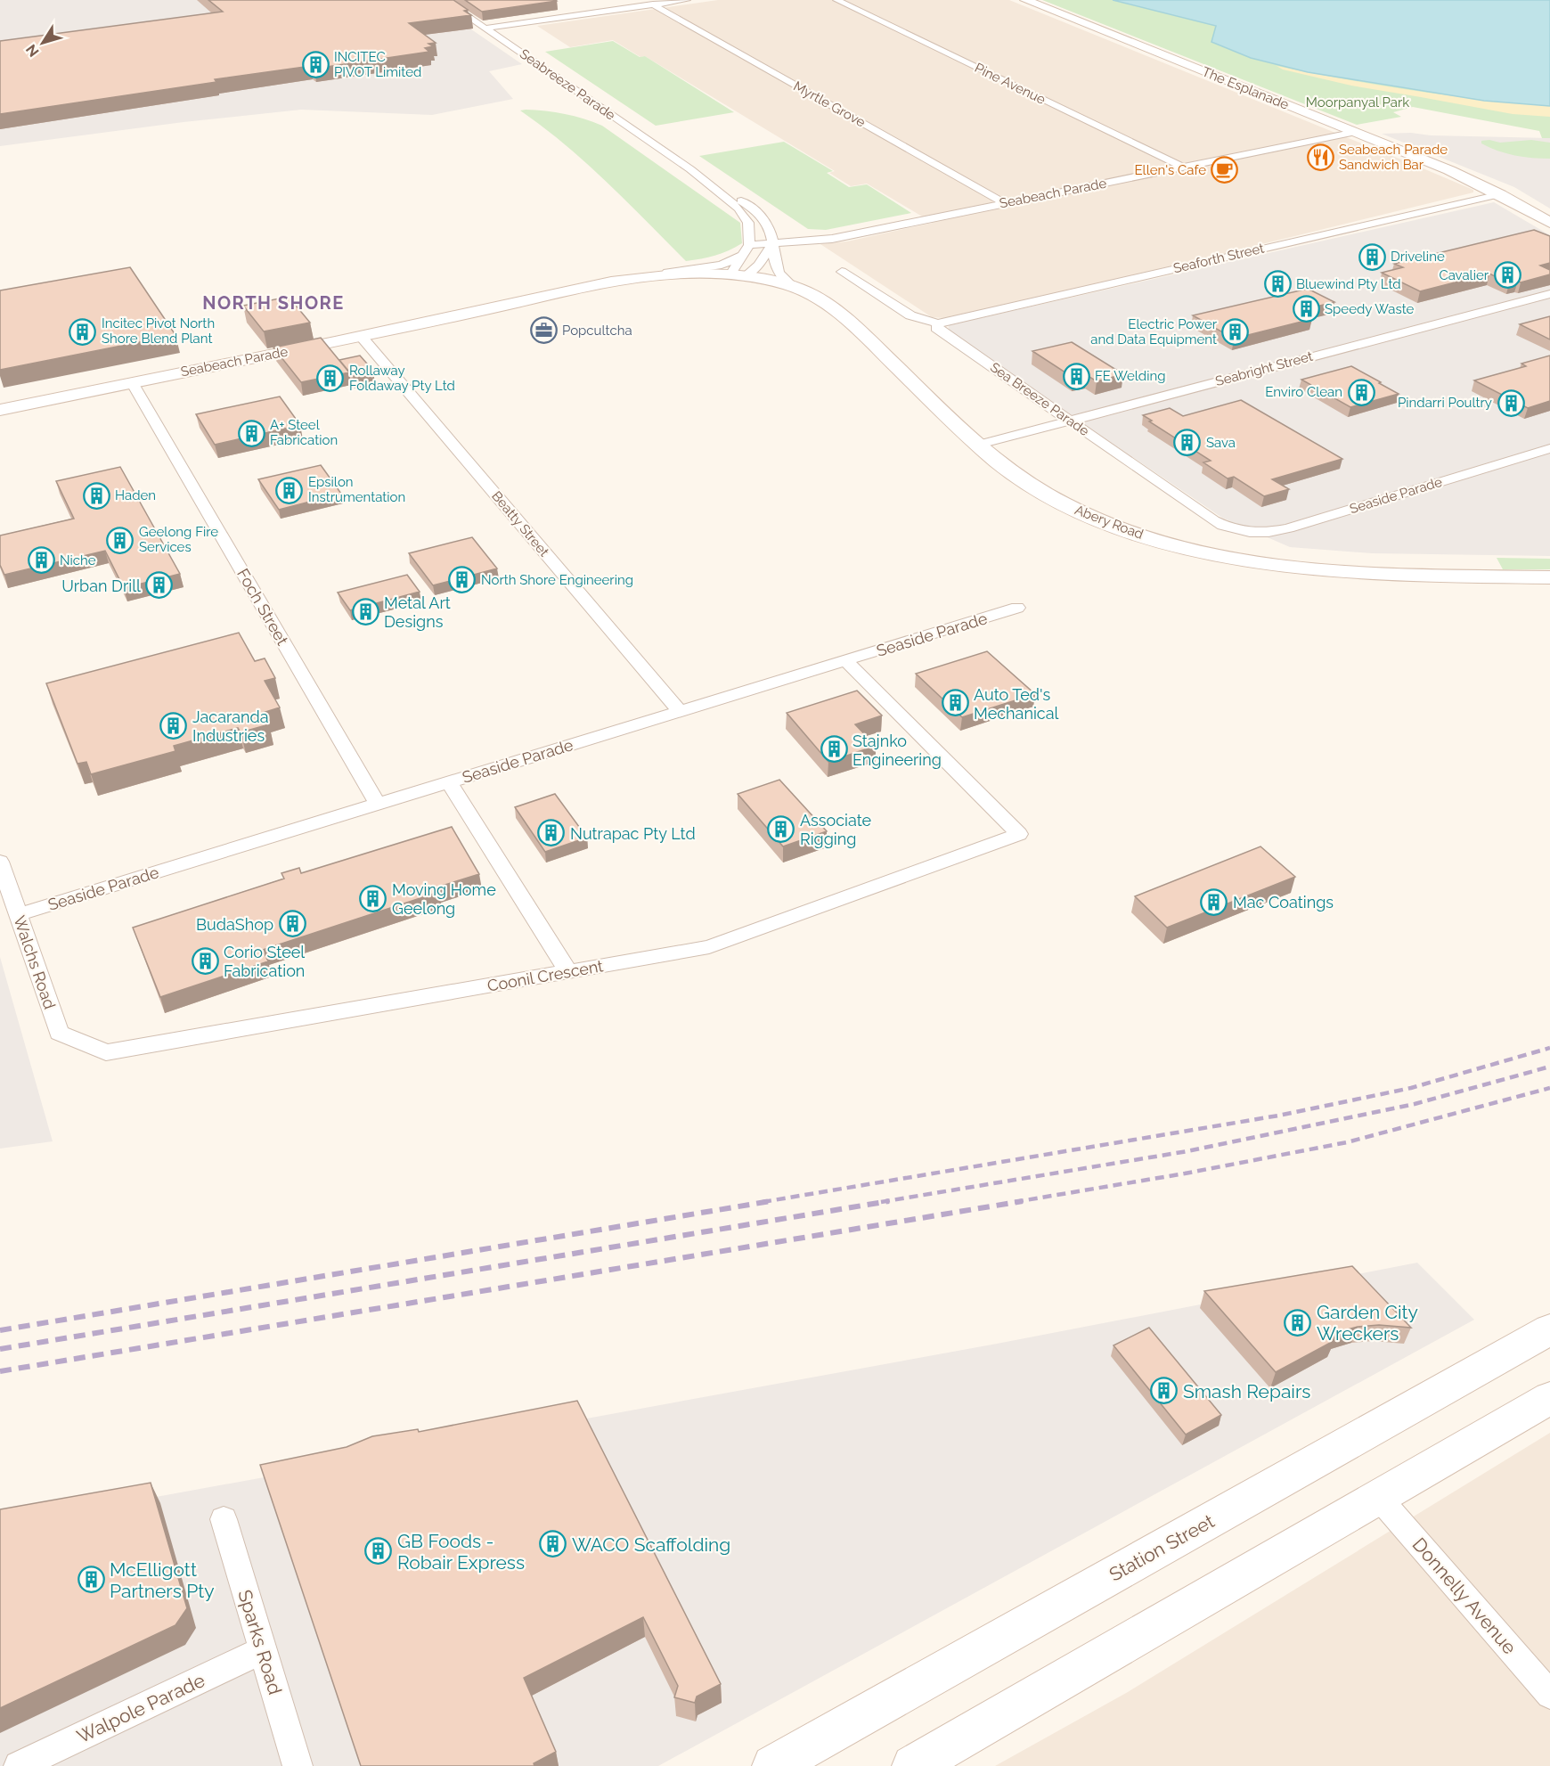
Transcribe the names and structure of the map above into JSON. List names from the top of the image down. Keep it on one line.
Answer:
{"streets":{"main road":["The Esplanade","Seabeach Parade","Abery Road","Station Street"],"street":["Pine Avenue","Seabreeze Parade","Myrtle Grove","Seaforth Street","Seabright Street","Sea Breeze Parade","Seaside Parade","Beatty Street","Foch Street","Walchs Road","Coonil Crescent","Donnelly Avenue","Sparks Road","Walpole Parade"]},"crossings":[["Pine Avenue","Seabeach Parade"],["Seabreeze Parade","Seabeach Parade"],["Seabreeze Parade","Abery Road"],["The Esplanade","Seabeach Parade"],["The Esplanade","Seaforth Street"],["Myrtle Grove","Seabeach Parade"],["Seabeach Parade","Abery Road"],["Seabeach Parade","Beatty Street"],["Seabeach Parade","Foch Street"],["Seaforth Street","Sea Breeze Parade"],["Seabright Street","Sea Breeze Parade"],["Seabright Street","Abery Road"],["Sea Breeze Parade","Seaside Parade"],["Seaside Parade","Beatty Street"],["Seaside Parade","Foch Street"],["Seaside Parade","Walchs Road"],["Seaside Parade","Coonil Crescent"],["Walchs Road","Coonil Crescent"],["Sparks Road","Walpole Parade"]],"districts":["NORTH SHORE"],"parks":["Moorpanyal Park"],"places":{"building":["INCITEC PIVOT Limited","Driveline","Cavalier","Bluewind Pty Ltd","Speedy Waste","Incitec Pivot North Shore Blend Plant","Electric Power and Data Equipment","FE Welding","Rollaway Foldaway Pty Ltd","Enviro Clean","Pindarri Poultry","A+ Steel Fabrication","Sava","Epsilon Instrumentation","Haden","Geelong Fire Services","Niche","North Shore Engineering","Urban Drill","Metal Art Designs","Auto Ted's Mechanical","Jacaranda Industries","Stajnko Engineering","Associate Rigging","Nutrapac Pty Ltd","Moving Home Geelong","Mac Coatings","BudaShop","Corio Steel Fabrication","Garden City Wreckers","Smash Repairs","WACO Scaffolding","GB Foods - Robair Express","McElligott Partners Pty"],"restaurant":["Seabeach Parade Sandwich Bar"],"cafe":["Ellen's Cafe"],"office":["Popcultcha"]},"north":"bottom left"}
